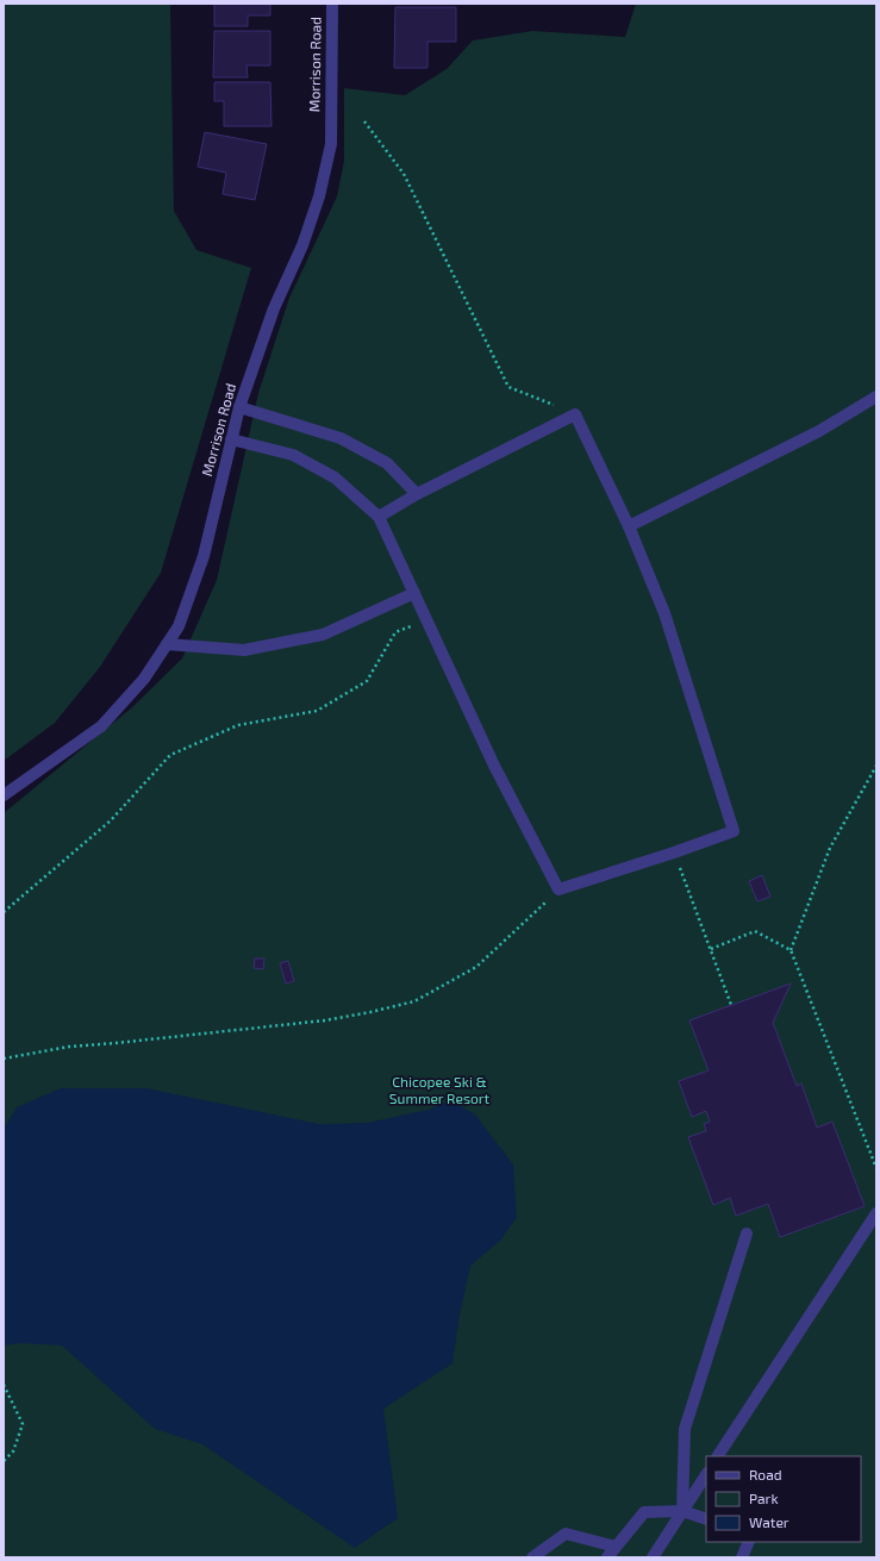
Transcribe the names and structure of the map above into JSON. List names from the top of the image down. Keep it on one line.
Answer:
{"streets":{"street":["Morrison Road"]},"parks":["Chicopee Ski & Summer Resort"],"legend":["Road","Park","Water"]}
